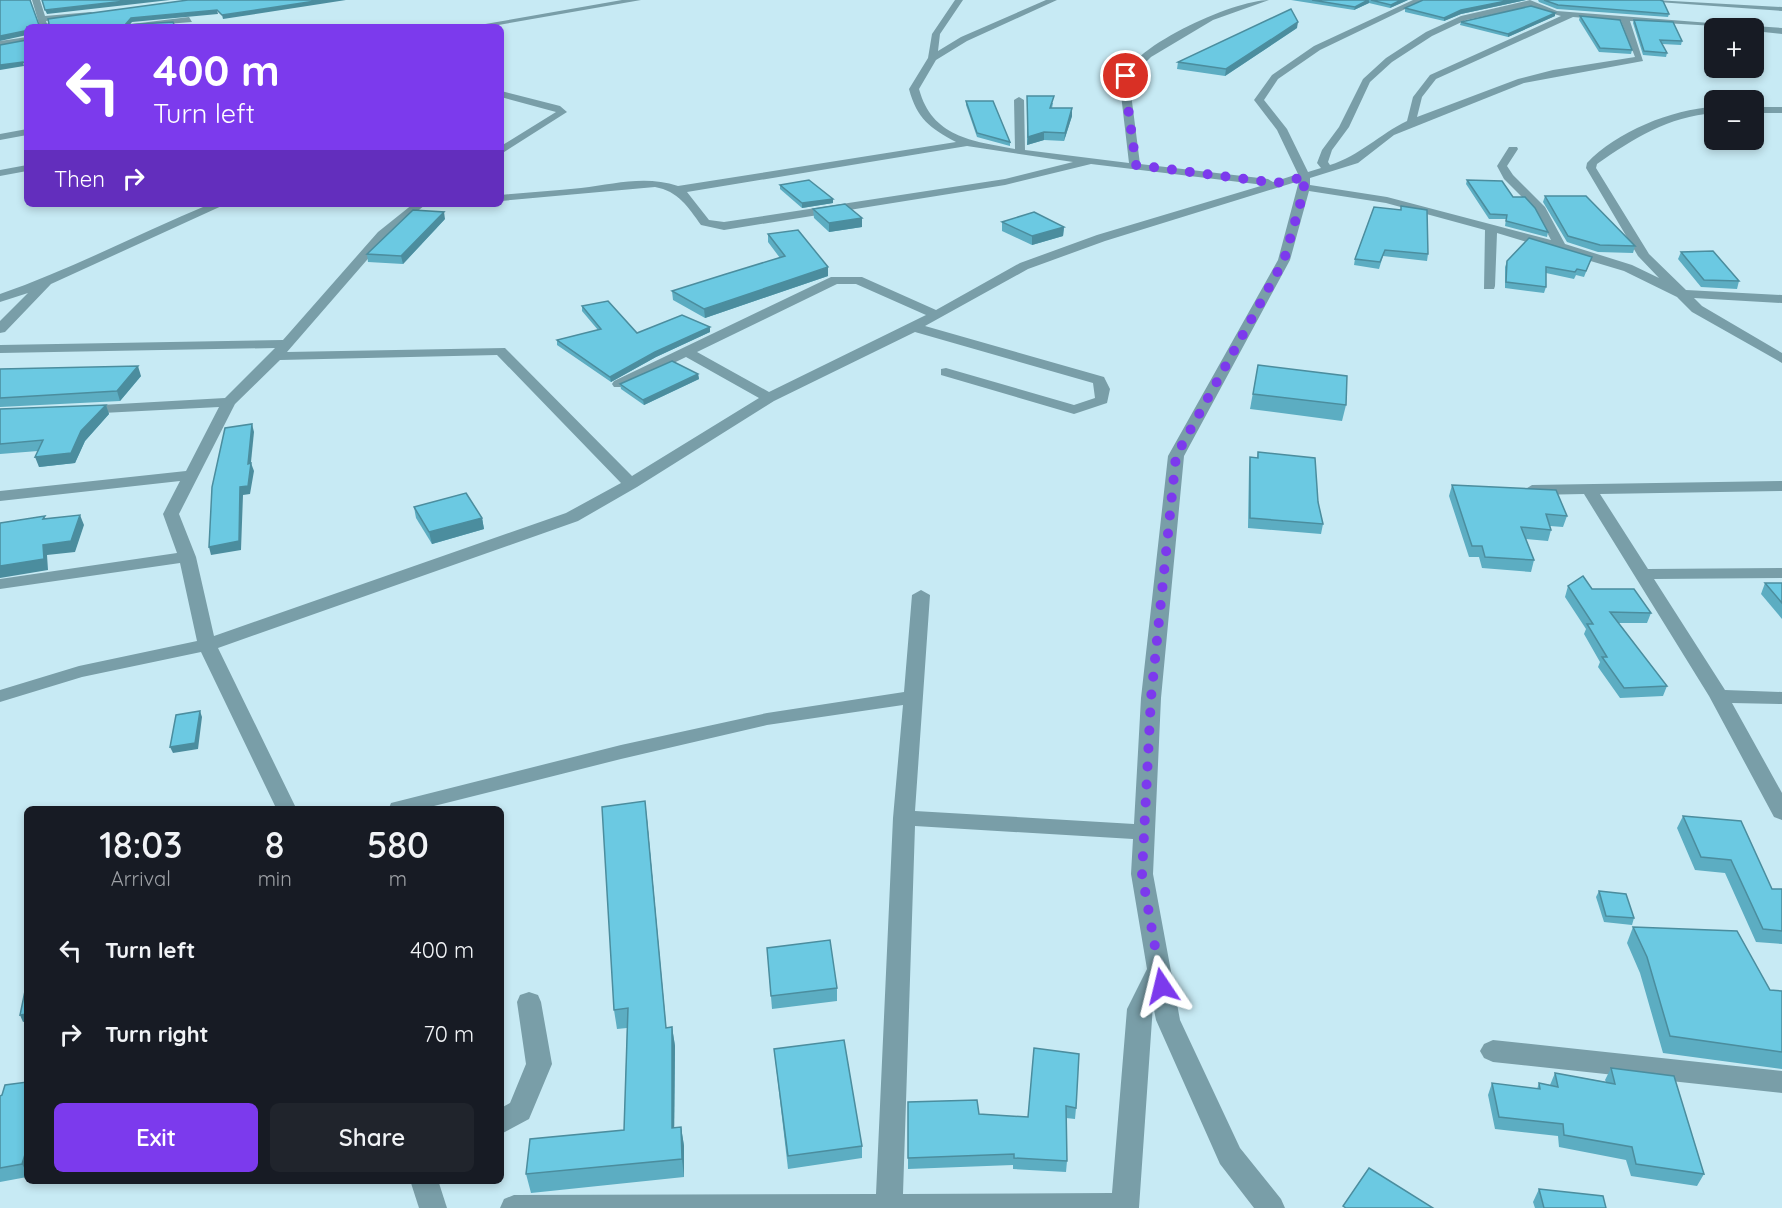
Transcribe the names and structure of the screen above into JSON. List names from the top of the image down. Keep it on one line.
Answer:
{"page":{"map_buttons":["+","−"],"turn":["400 m","Turn left"],"then":"Then","eta":["18:03","Arrival","8","min","580","m"],"list":[{"name":"Turn left","value":"400 m"},{"name":"Turn right","value":"70 m"}],"buttons":["Exit","Share"]}}
